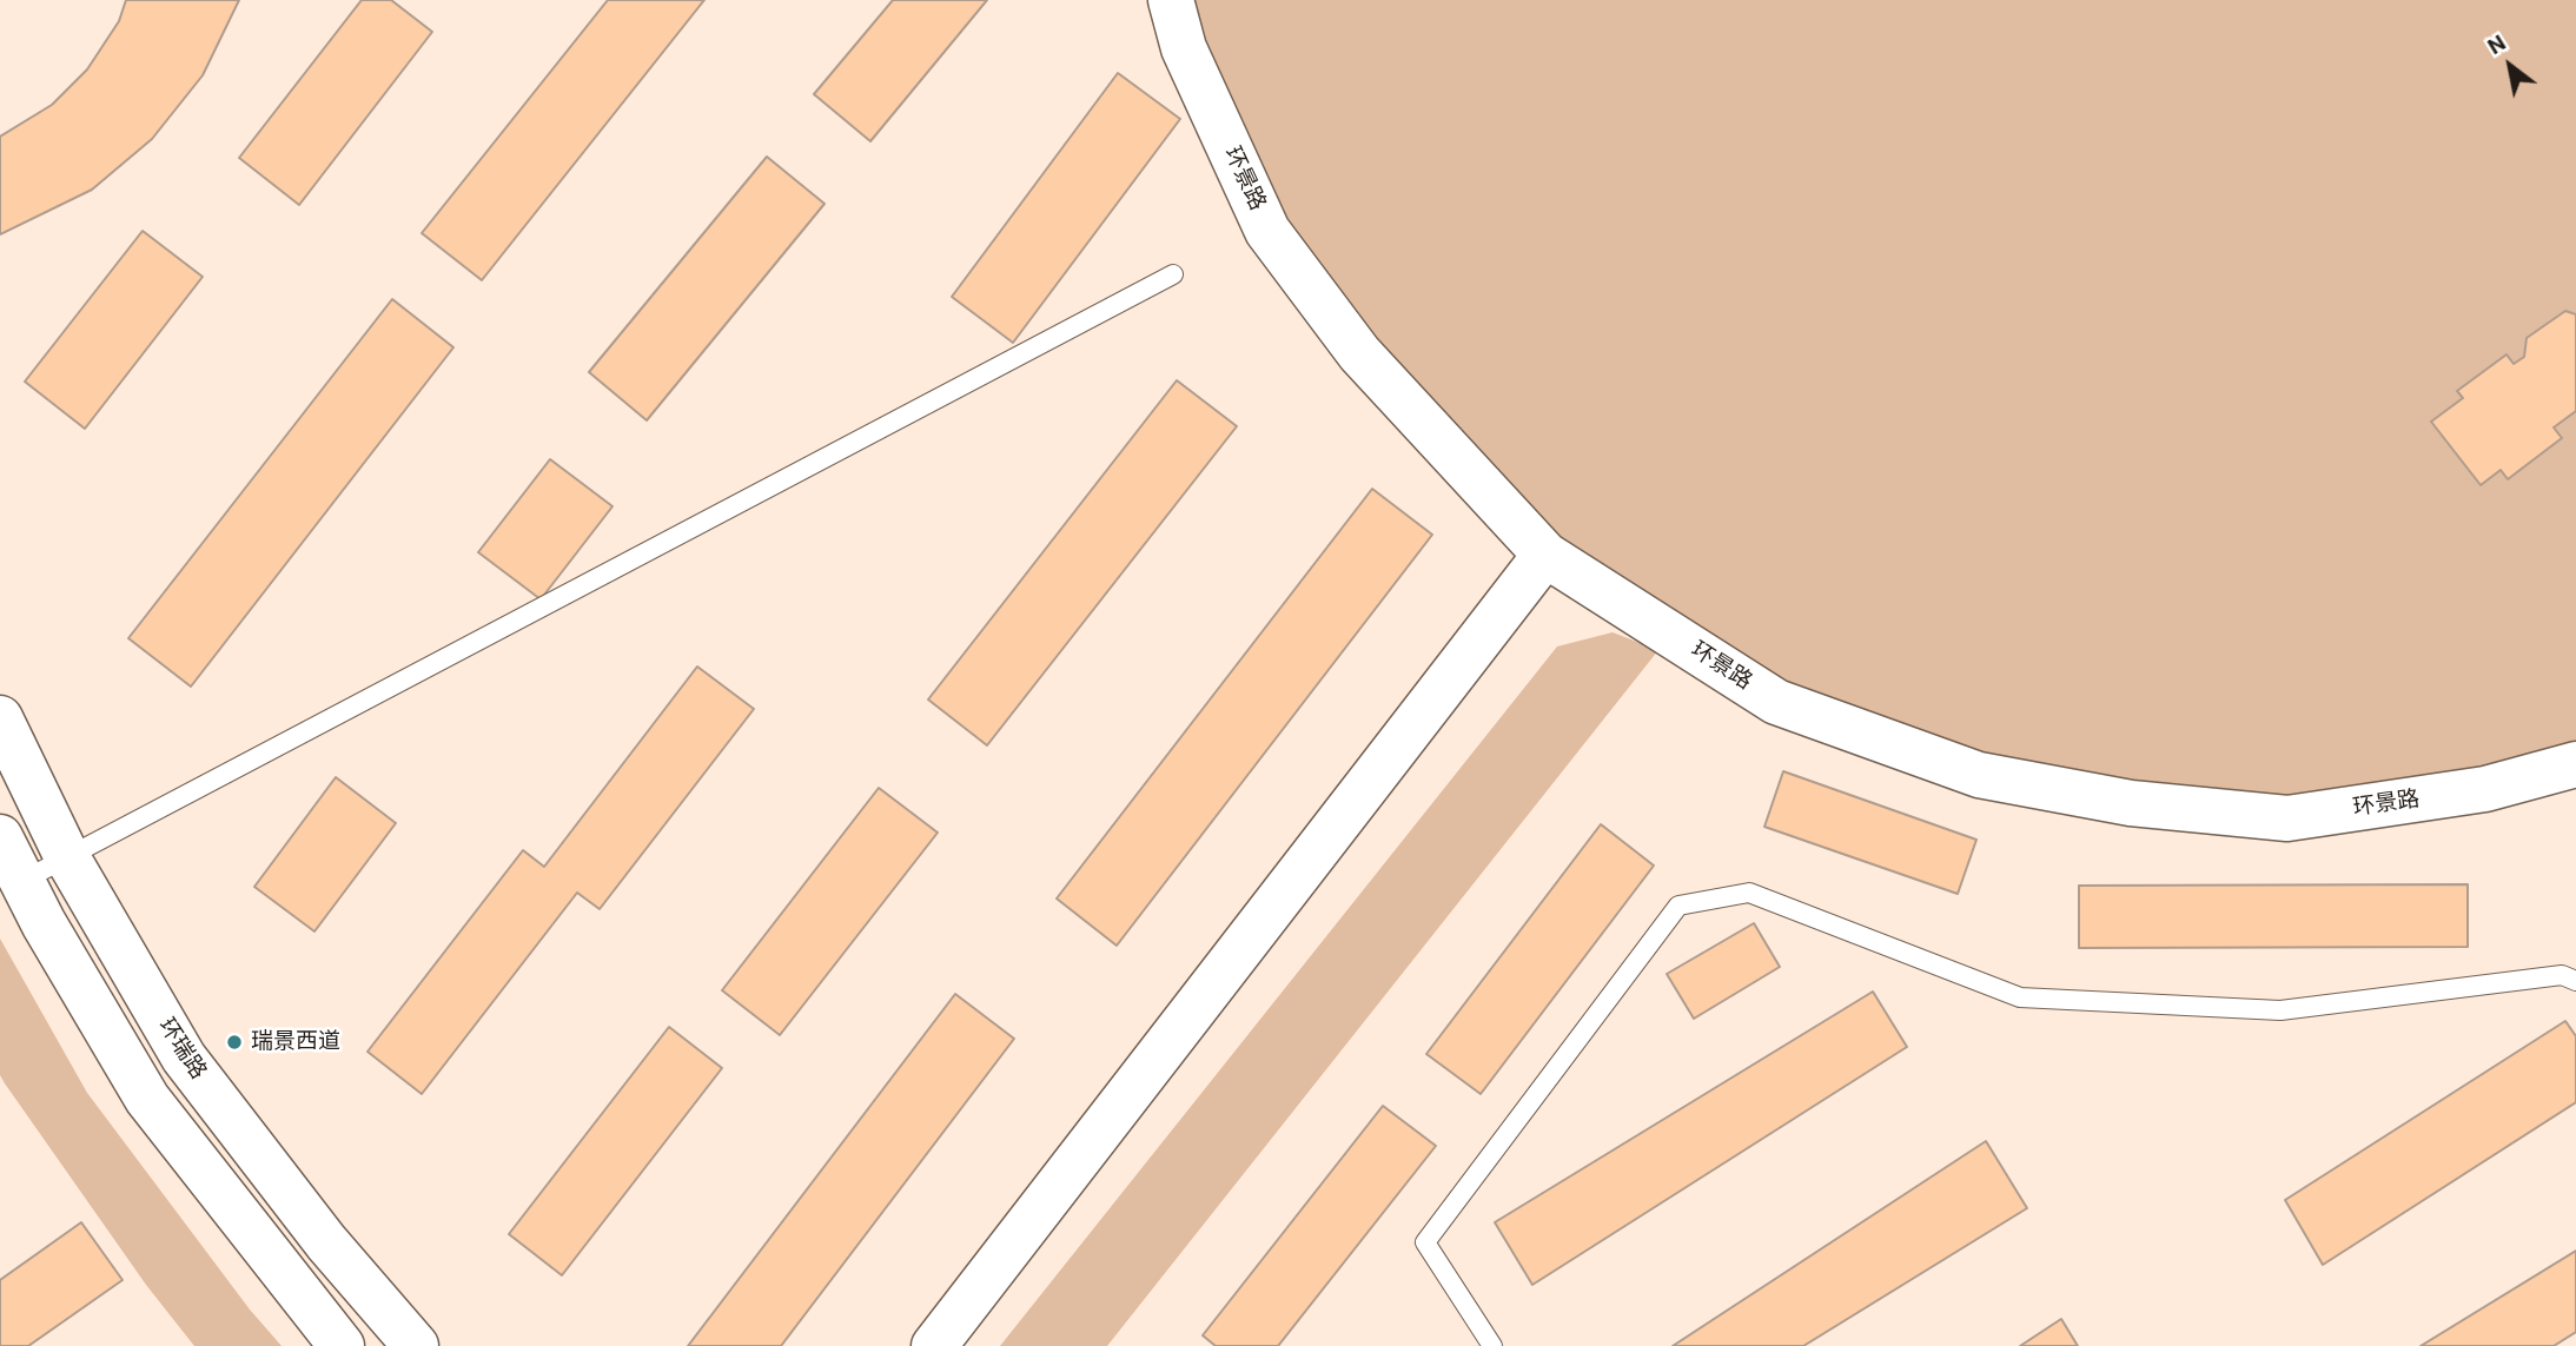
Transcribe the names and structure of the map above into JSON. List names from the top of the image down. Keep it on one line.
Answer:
{"streets":{"street":["环景路","环瑞路"]},"places":["瑞景西道"],"north":"top left"}
